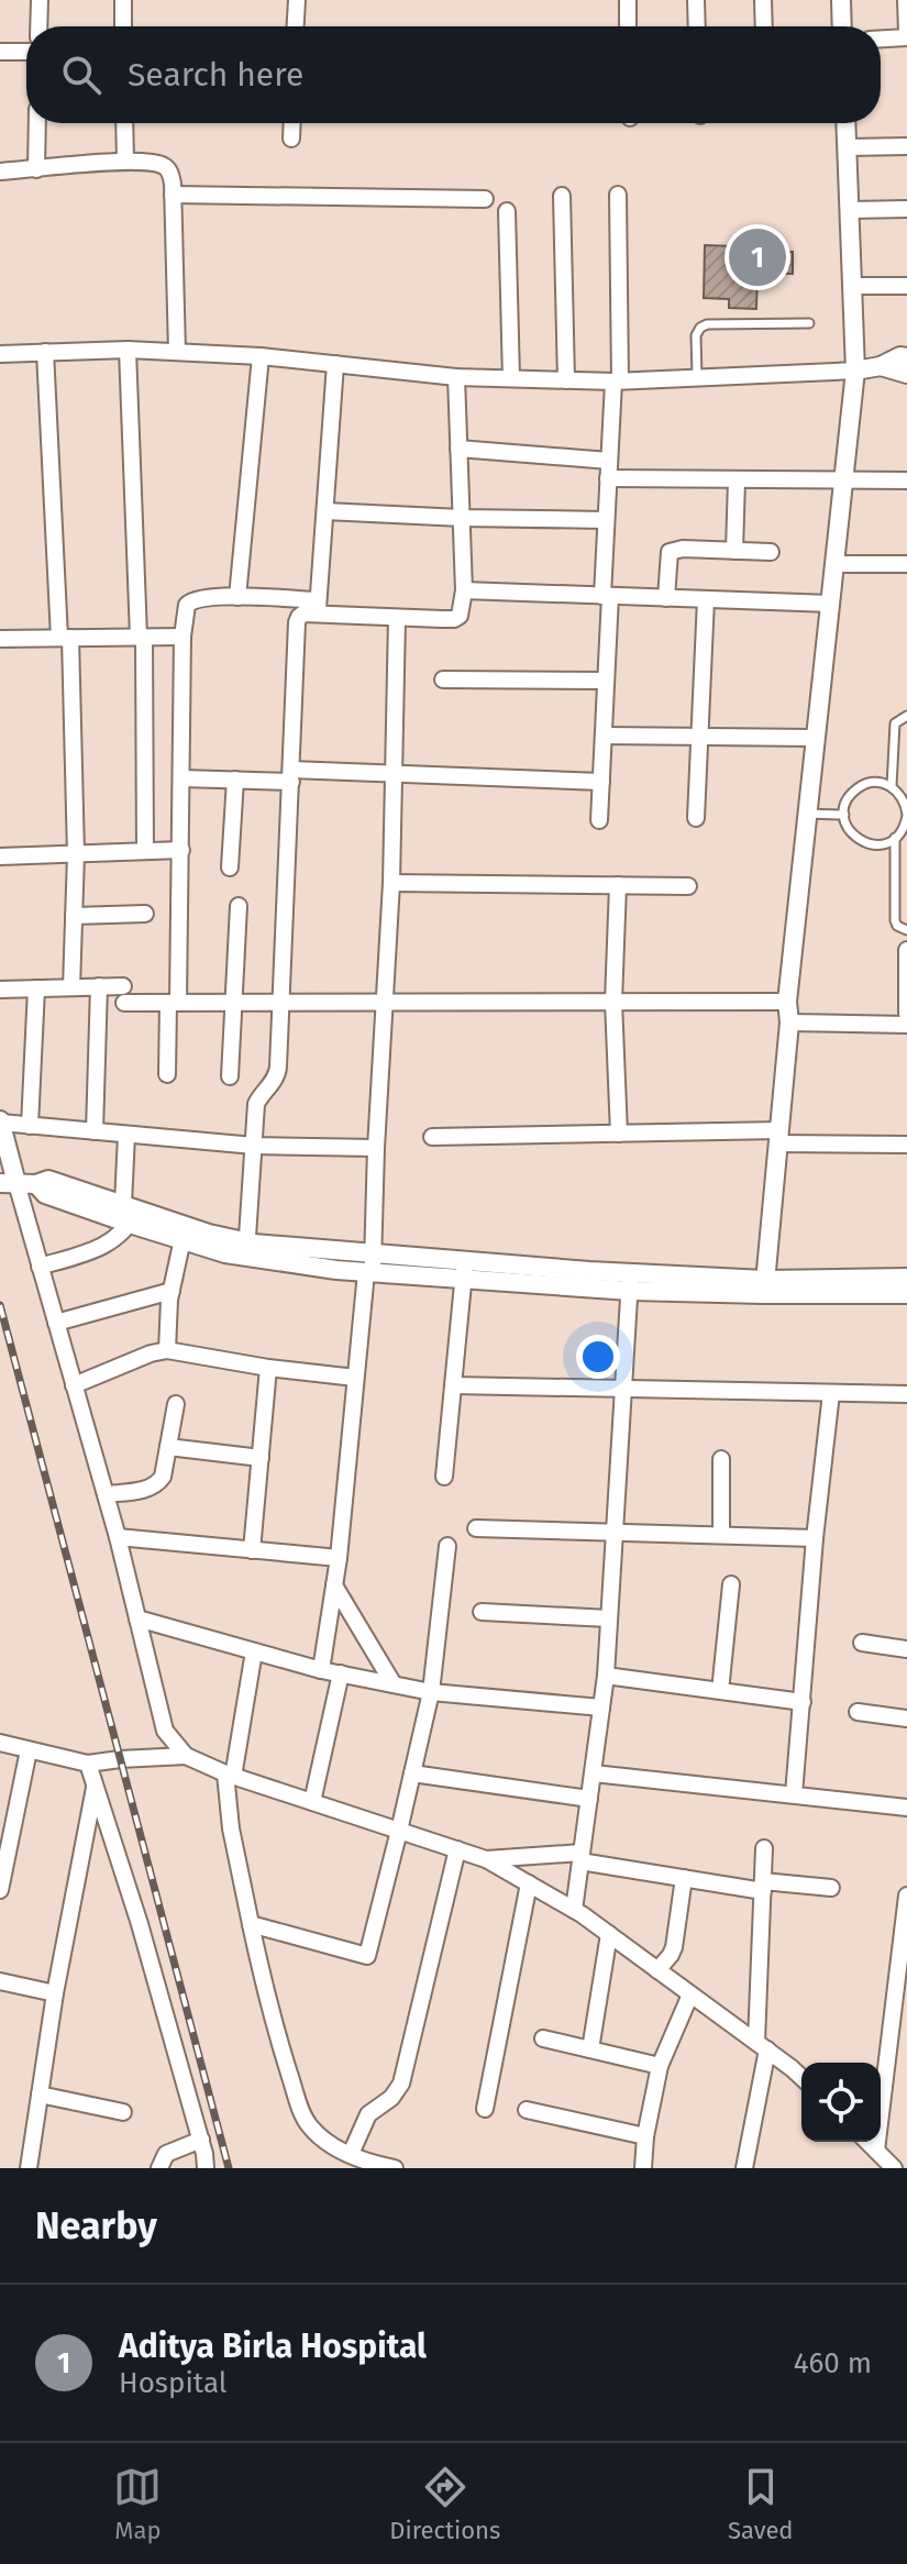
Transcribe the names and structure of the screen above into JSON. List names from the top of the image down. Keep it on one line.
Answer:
{"page":{"search":"Search here","pins":"1","heading":"Nearby","list":[{"mark":"1","name":"Aditya Birla Hospital","note":"Hospital","value":"460 m"}],"nav":["Map","Directions","Saved"]}}
